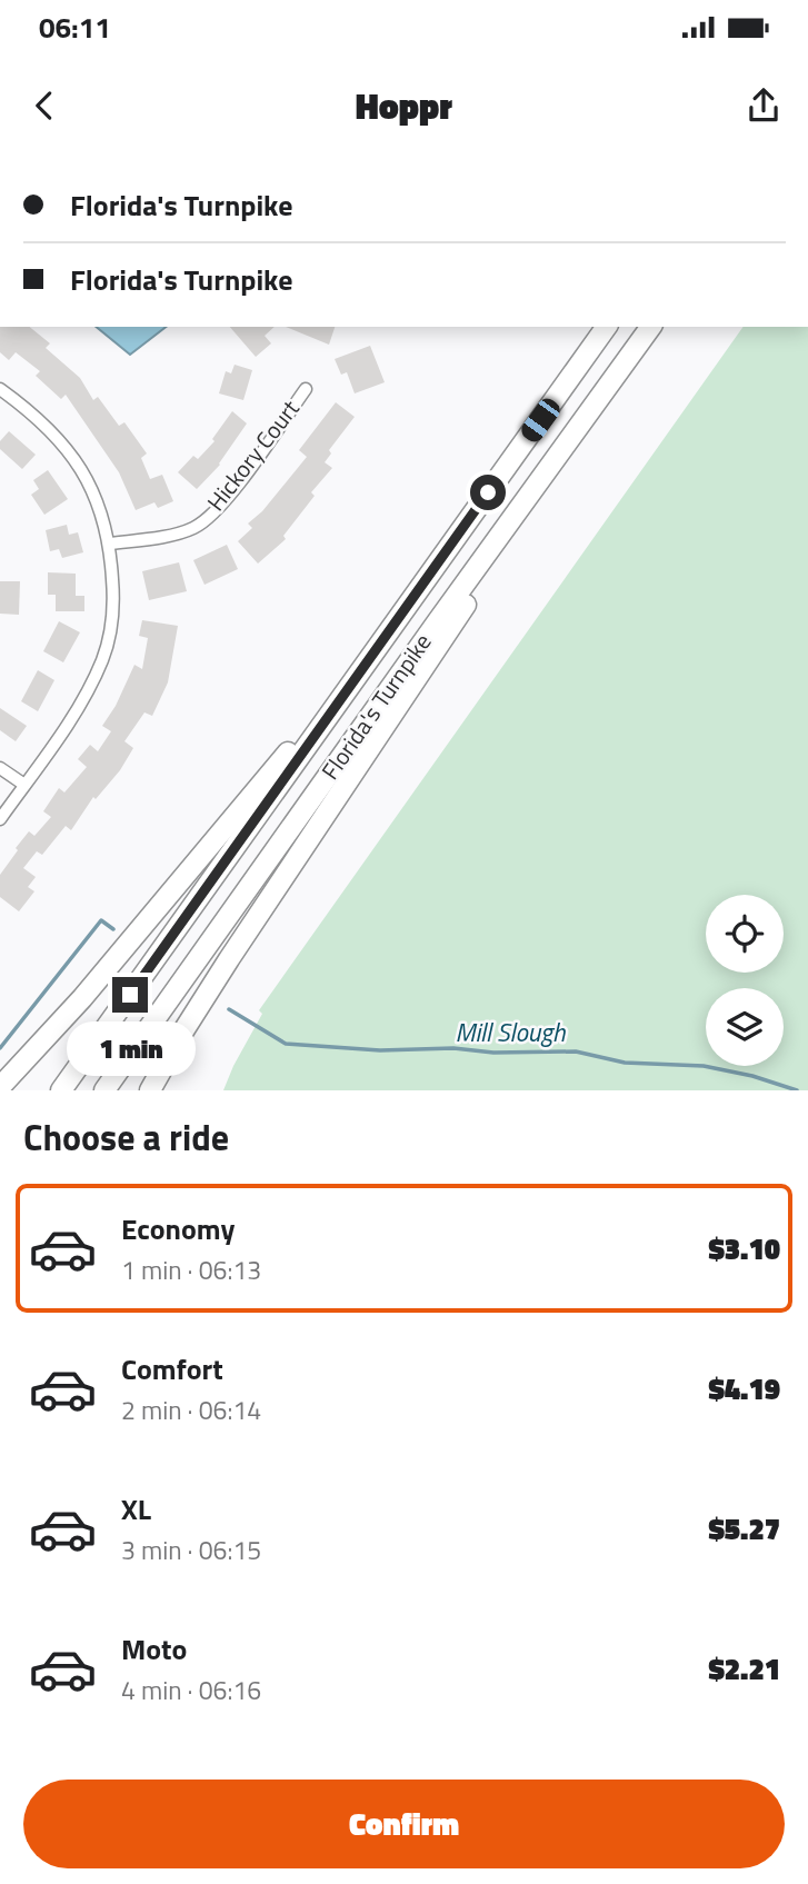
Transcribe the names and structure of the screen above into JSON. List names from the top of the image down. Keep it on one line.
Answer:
{"streets":{"highway":["Florida's Turnpike"],"street":["Hickory Court"]},"water":["Mill Slough"],"page":{"status":"06:11","header":"Hoppr","banner":["Florida's Turnpike","Florida's Turnpike"],"bubble":"1 min","heading":"Choose a ride","list":[{"name":"Economy","note":"1 min · 06:13","value":"$3.10"},{"name":"Comfort","note":"2 min · 06:14","value":"$4.19"},{"name":"XL","note":"3 min · 06:15","value":"$5.27"},{"name":"Moto","note":"4 min · 06:16","value":"$2.21"}],"buttons":"Confirm"}}
